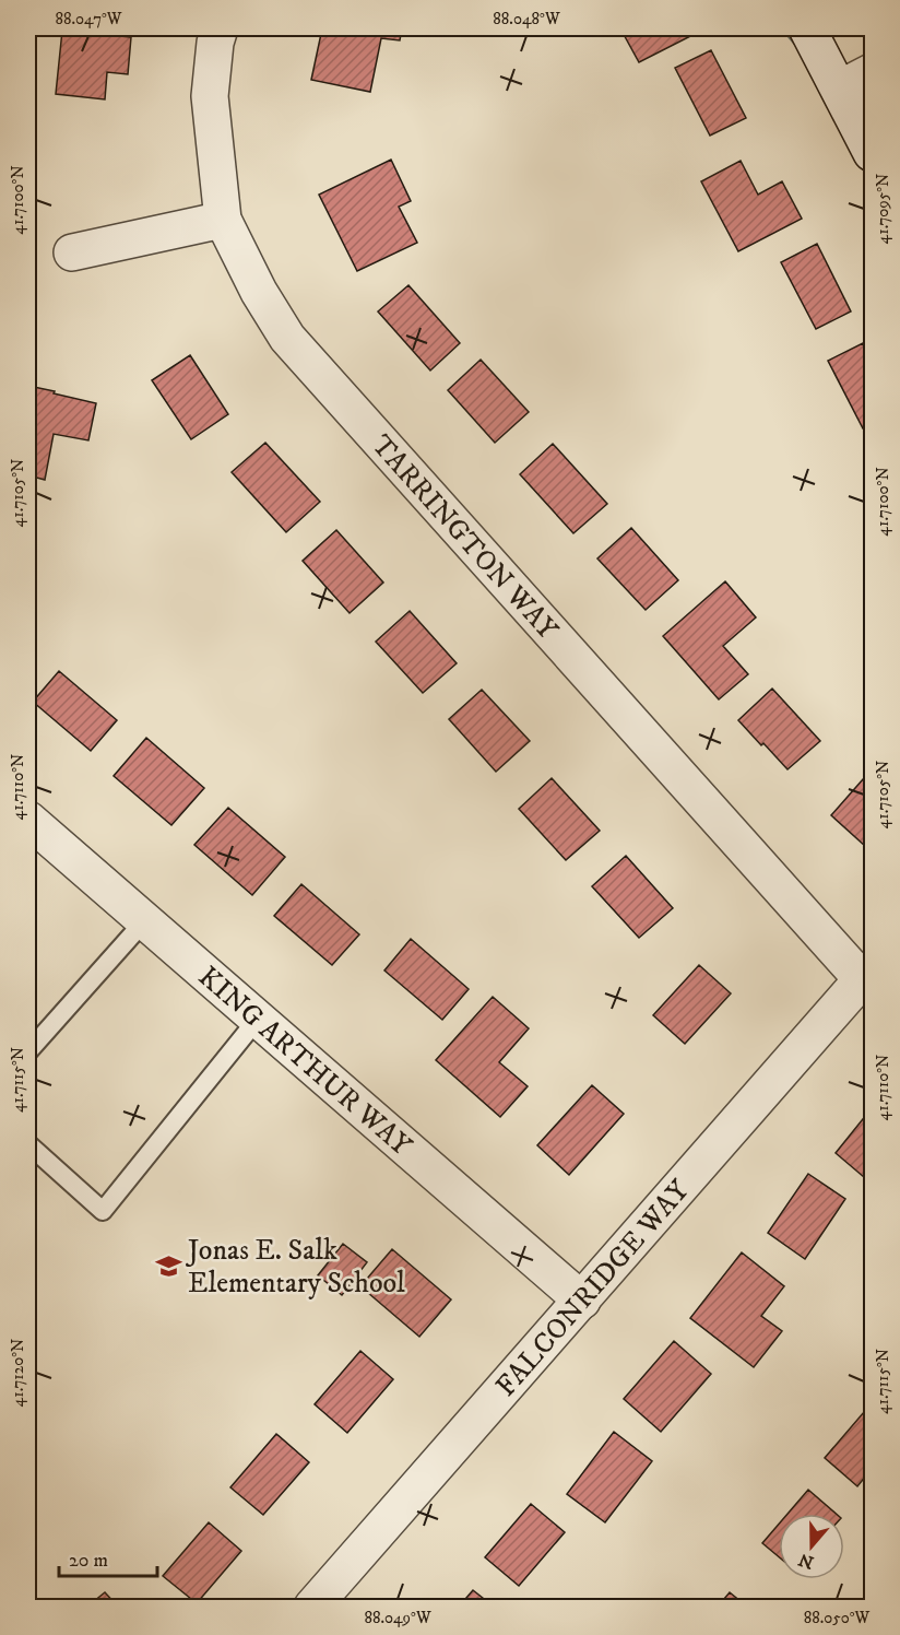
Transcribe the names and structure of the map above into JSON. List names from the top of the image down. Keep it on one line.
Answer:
{"streets":{"street":["TARRINGTON WAY","KING ARTHUR WAY","FALCONRIDGE WAY"]},"crossings":[["TARRINGTON WAY","FALCONRIDGE WAY"],["KING ARTHUR WAY","FALCONRIDGE WAY"]],"places":{"school or university":["Jonas E. Salk Elementary School"]},"scale_bar":"20 m","north":"bottom","coordinates":["88.047°W","88.048°W","41.7100°N","41.7095°N","41.7105°N","41.7110°N","41.7115°N","41.7120°N","88.049°W","88.050°W"]}
